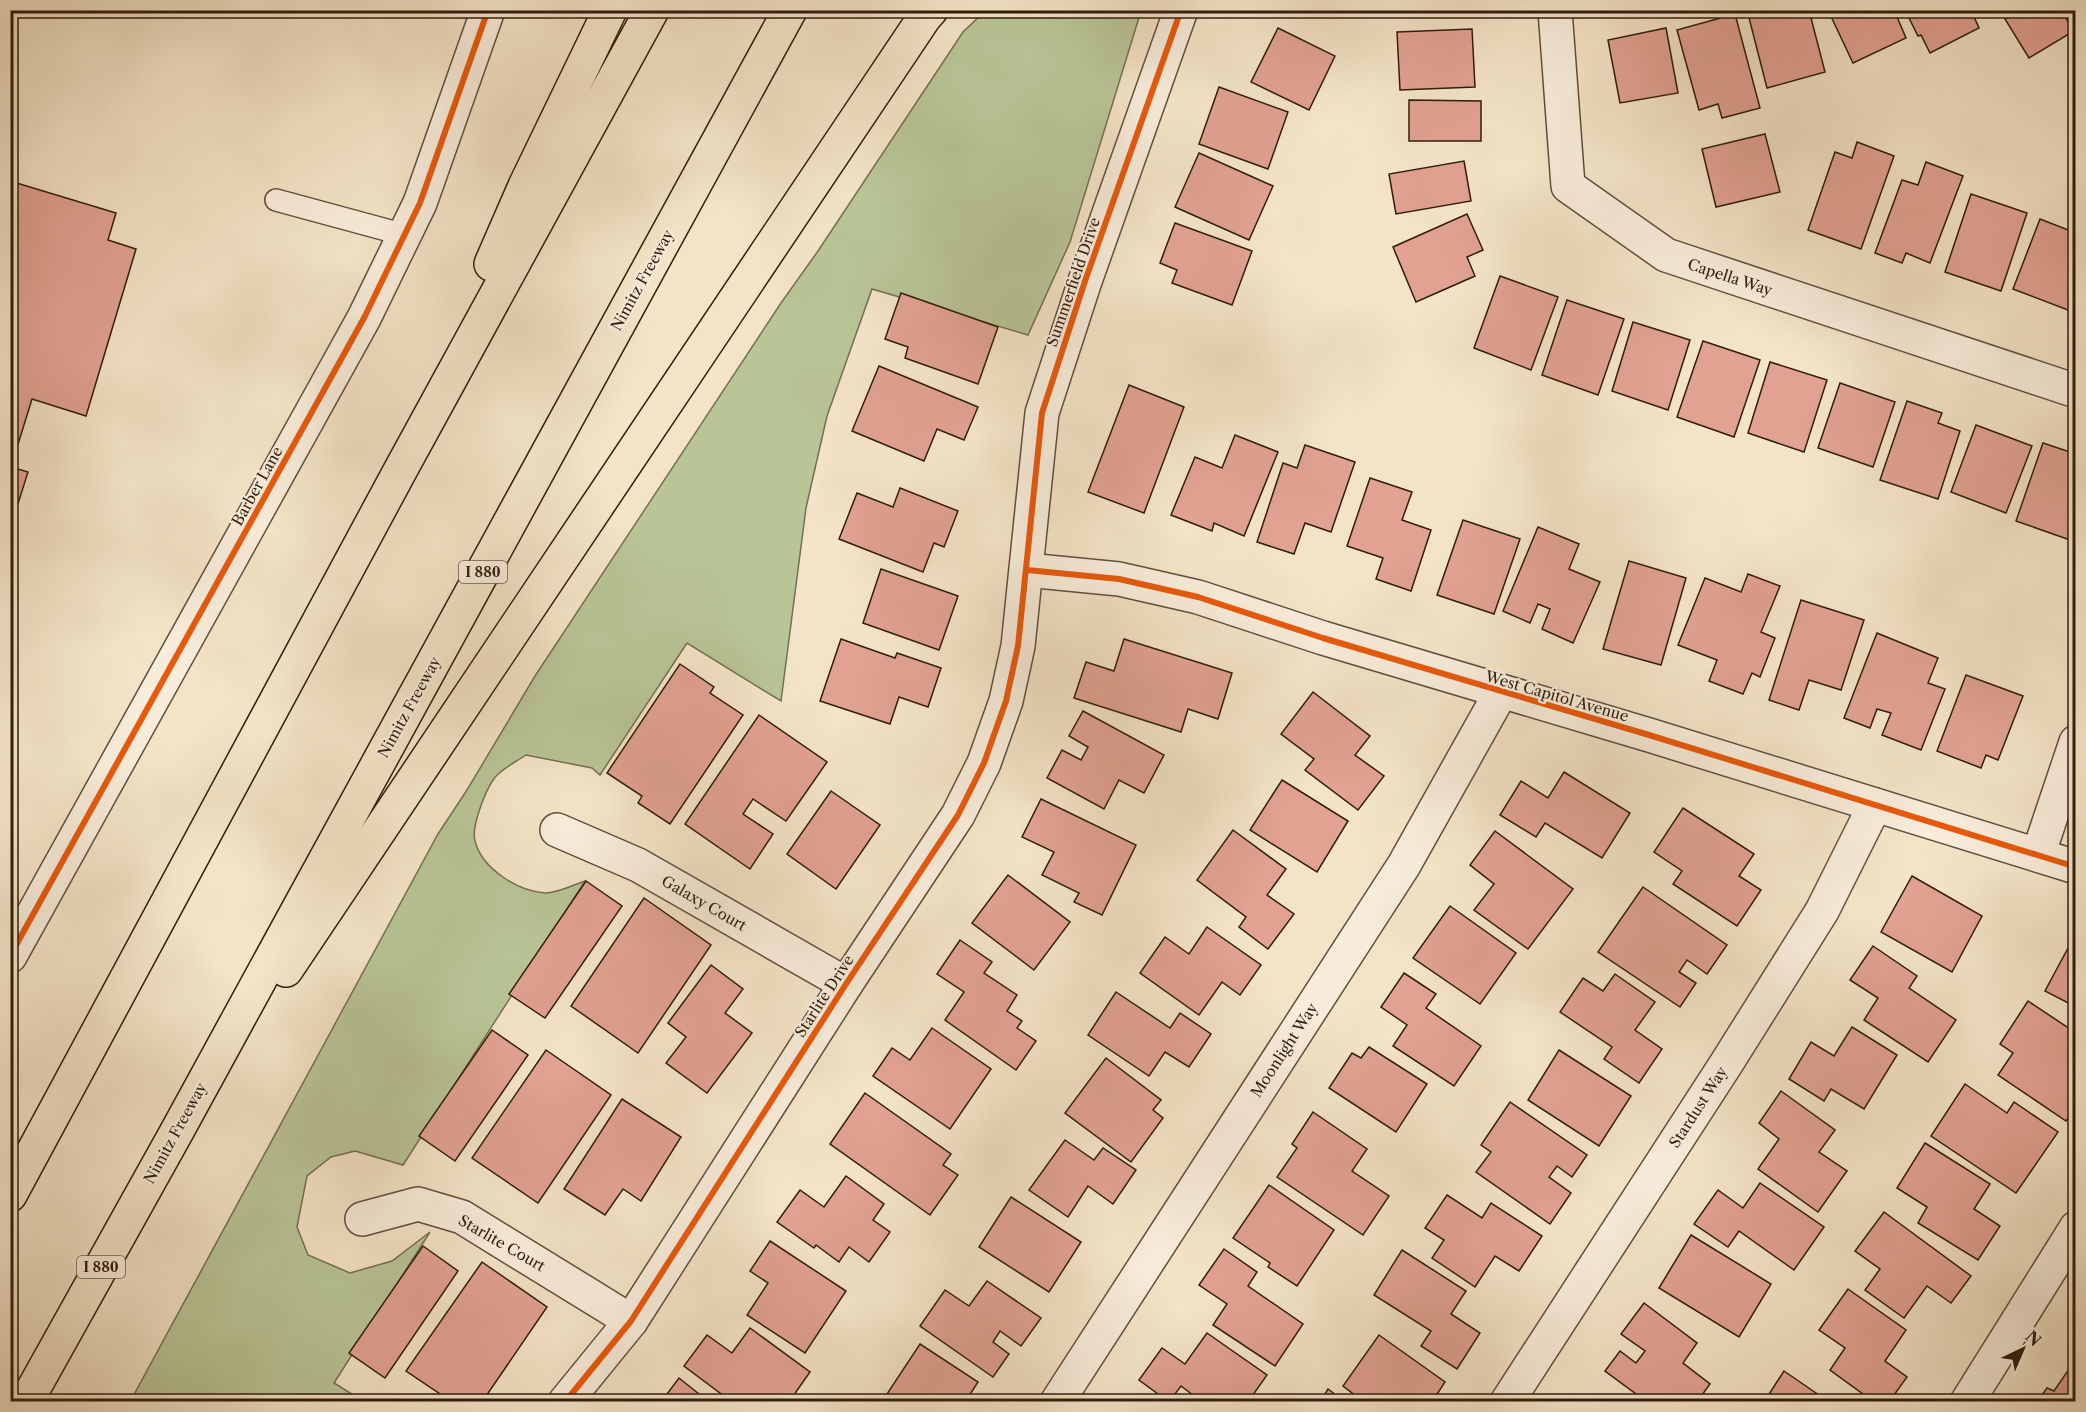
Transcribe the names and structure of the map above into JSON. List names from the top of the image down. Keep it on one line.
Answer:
{"streets":{"highway":["Nimitz Freeway","I 880"],"street":["Capella Way","Summerfield Drive","Barber Lane","West Capitol Avenue","Galaxy Court","Starlite Drive","Moonlight Way","Stardust Way","Starlite Court"]},"crossings":[["Summerfield Drive","West Capitol Avenue"],["Summerfield Drive","Starlite Drive"],["West Capitol Avenue","Starlite Drive"],["West Capitol Avenue","Moonlight Way"],["West Capitol Avenue","Stardust Way"],["Galaxy Court","Starlite Drive"],["Starlite Drive","Starlite Court"]],"north":"top right"}
